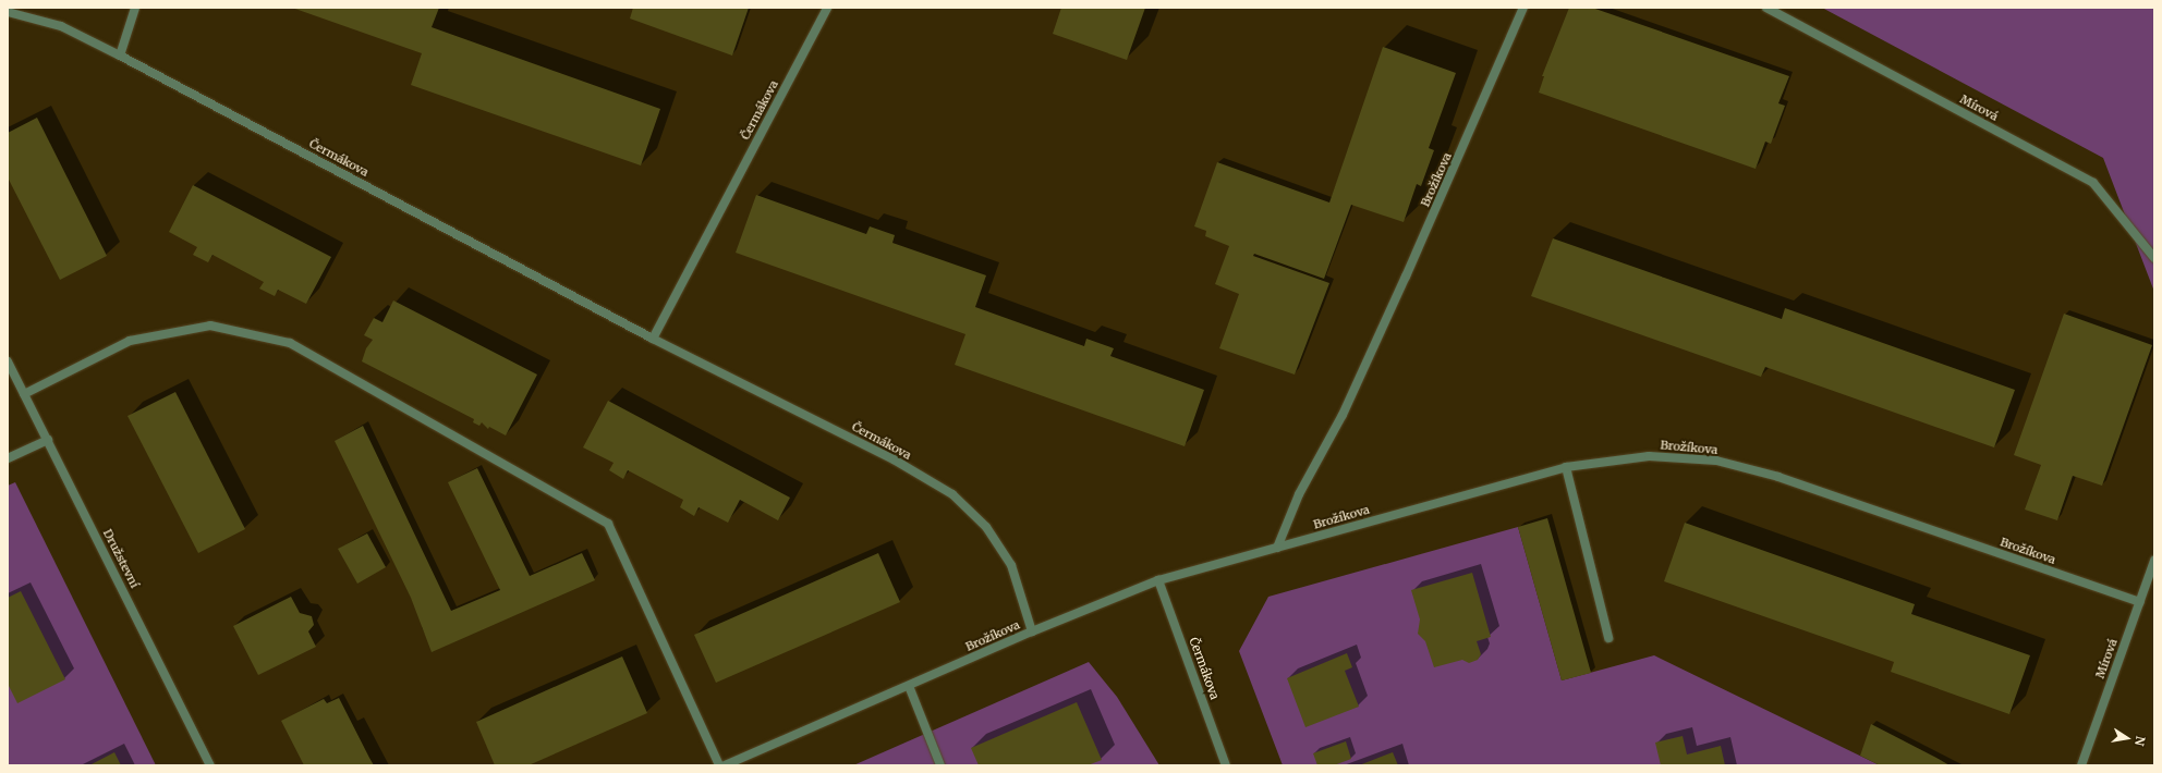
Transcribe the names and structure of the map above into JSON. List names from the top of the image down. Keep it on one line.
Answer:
{"streets":{"street":["Mírová","Čermákova","Brožíkova","Družstevní"]},"crossings":[["Mírová","Brožíkova"],["Čermákova","Brožíkova"]],"north":"right"}
